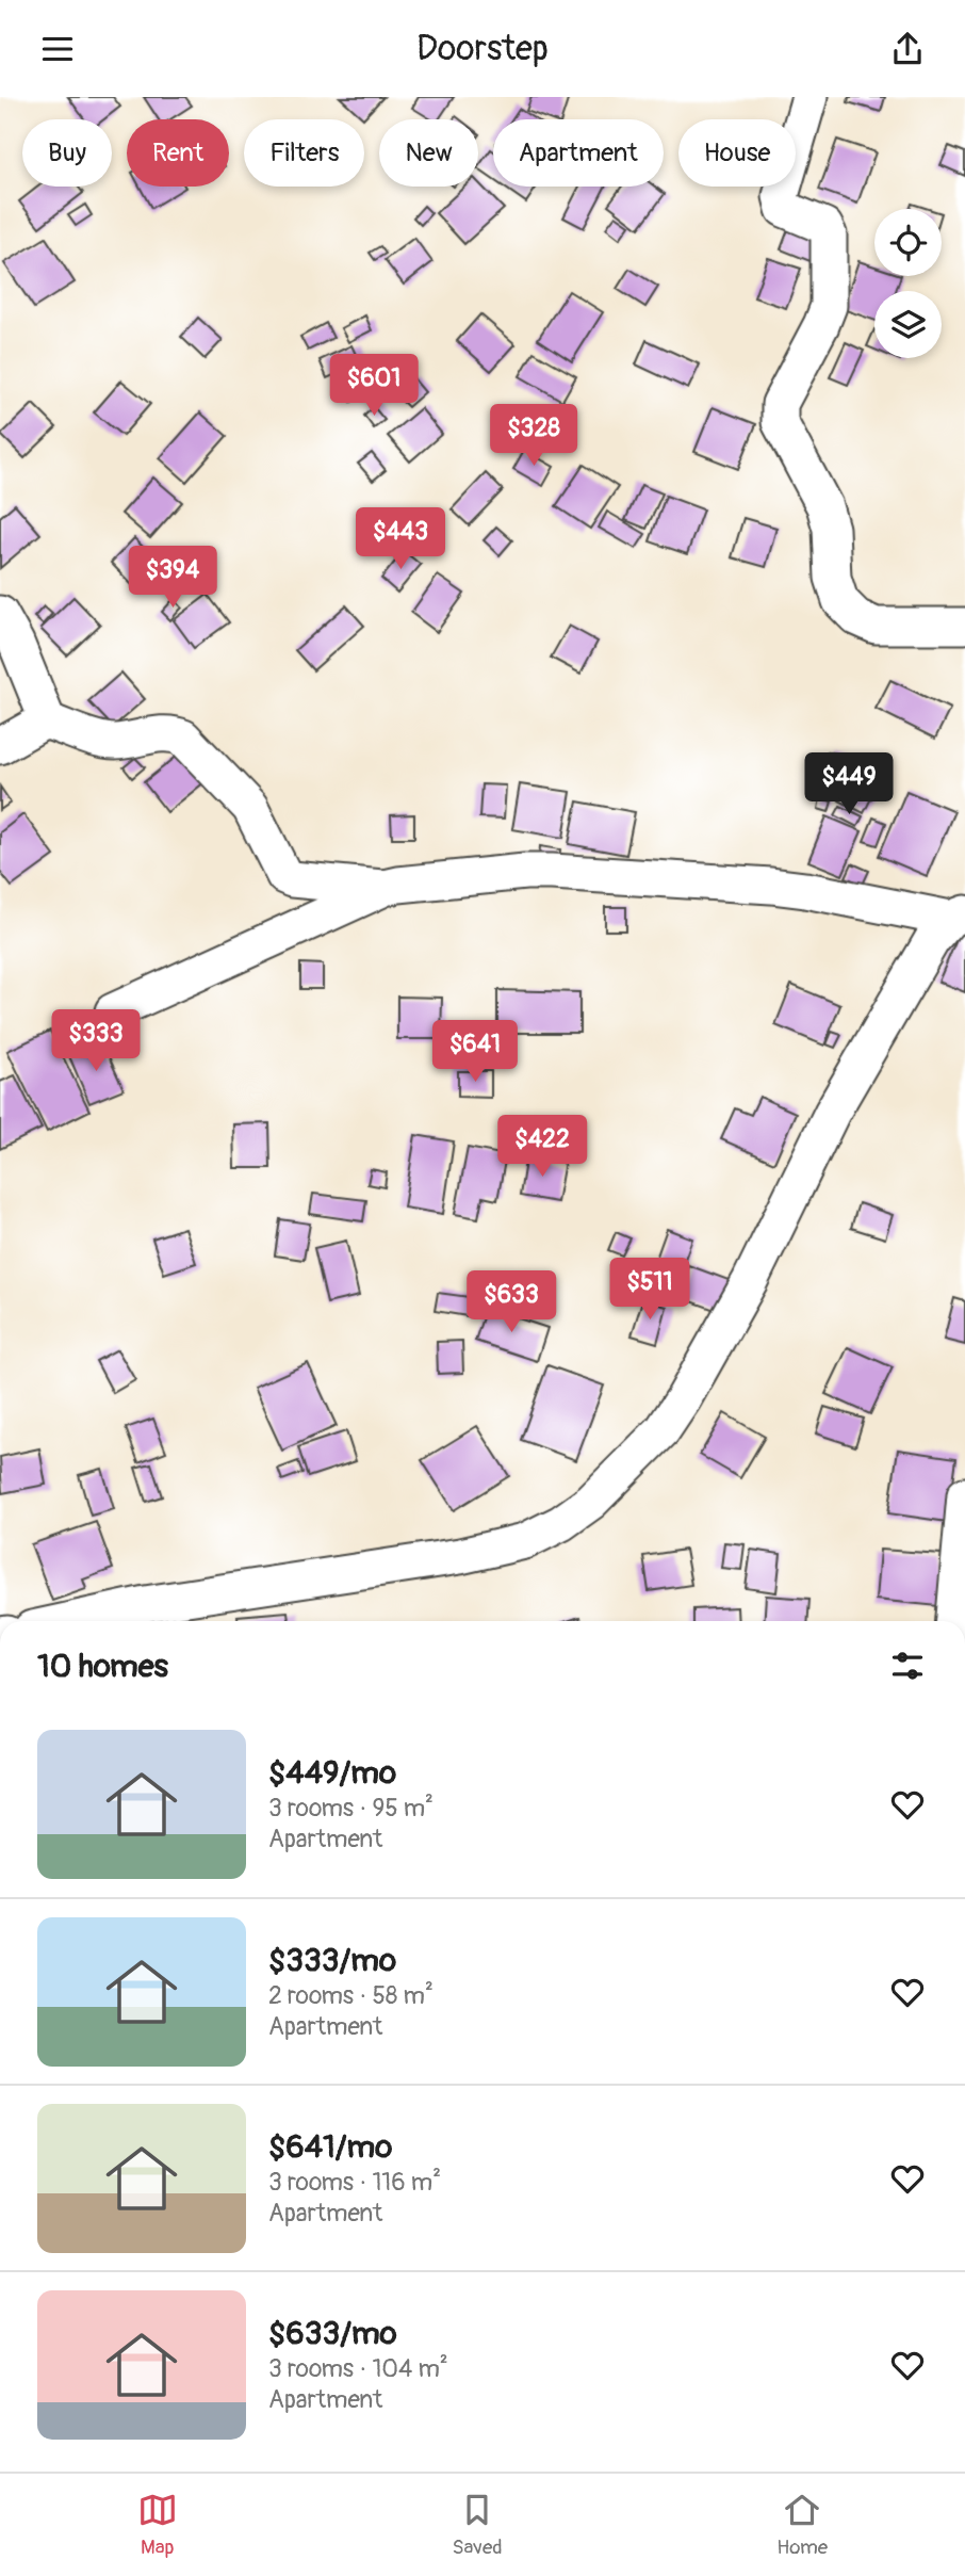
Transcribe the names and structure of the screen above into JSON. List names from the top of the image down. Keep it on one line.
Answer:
{"page":{"header":"Doorstep","chip":["Buy","Rent","Filters","New","Apartment","House"],"price":["$601","$328","$443","$394","$449","$333","$641","$422","$511","$633"],"heading":"10 homes","list":[{"name":"$449/mo","note":"3 rooms · 95 m² · Apartment"},{"name":"$333/mo","note":"2 rooms · 58 m² · Apartment"},{"name":"$641/mo","note":"3 rooms · 116 m² · Apartment"},{"name":"$633/mo","note":"3 rooms · 104 m² · Apartment"}],"tabs":["Map","Saved","Home"]}}
